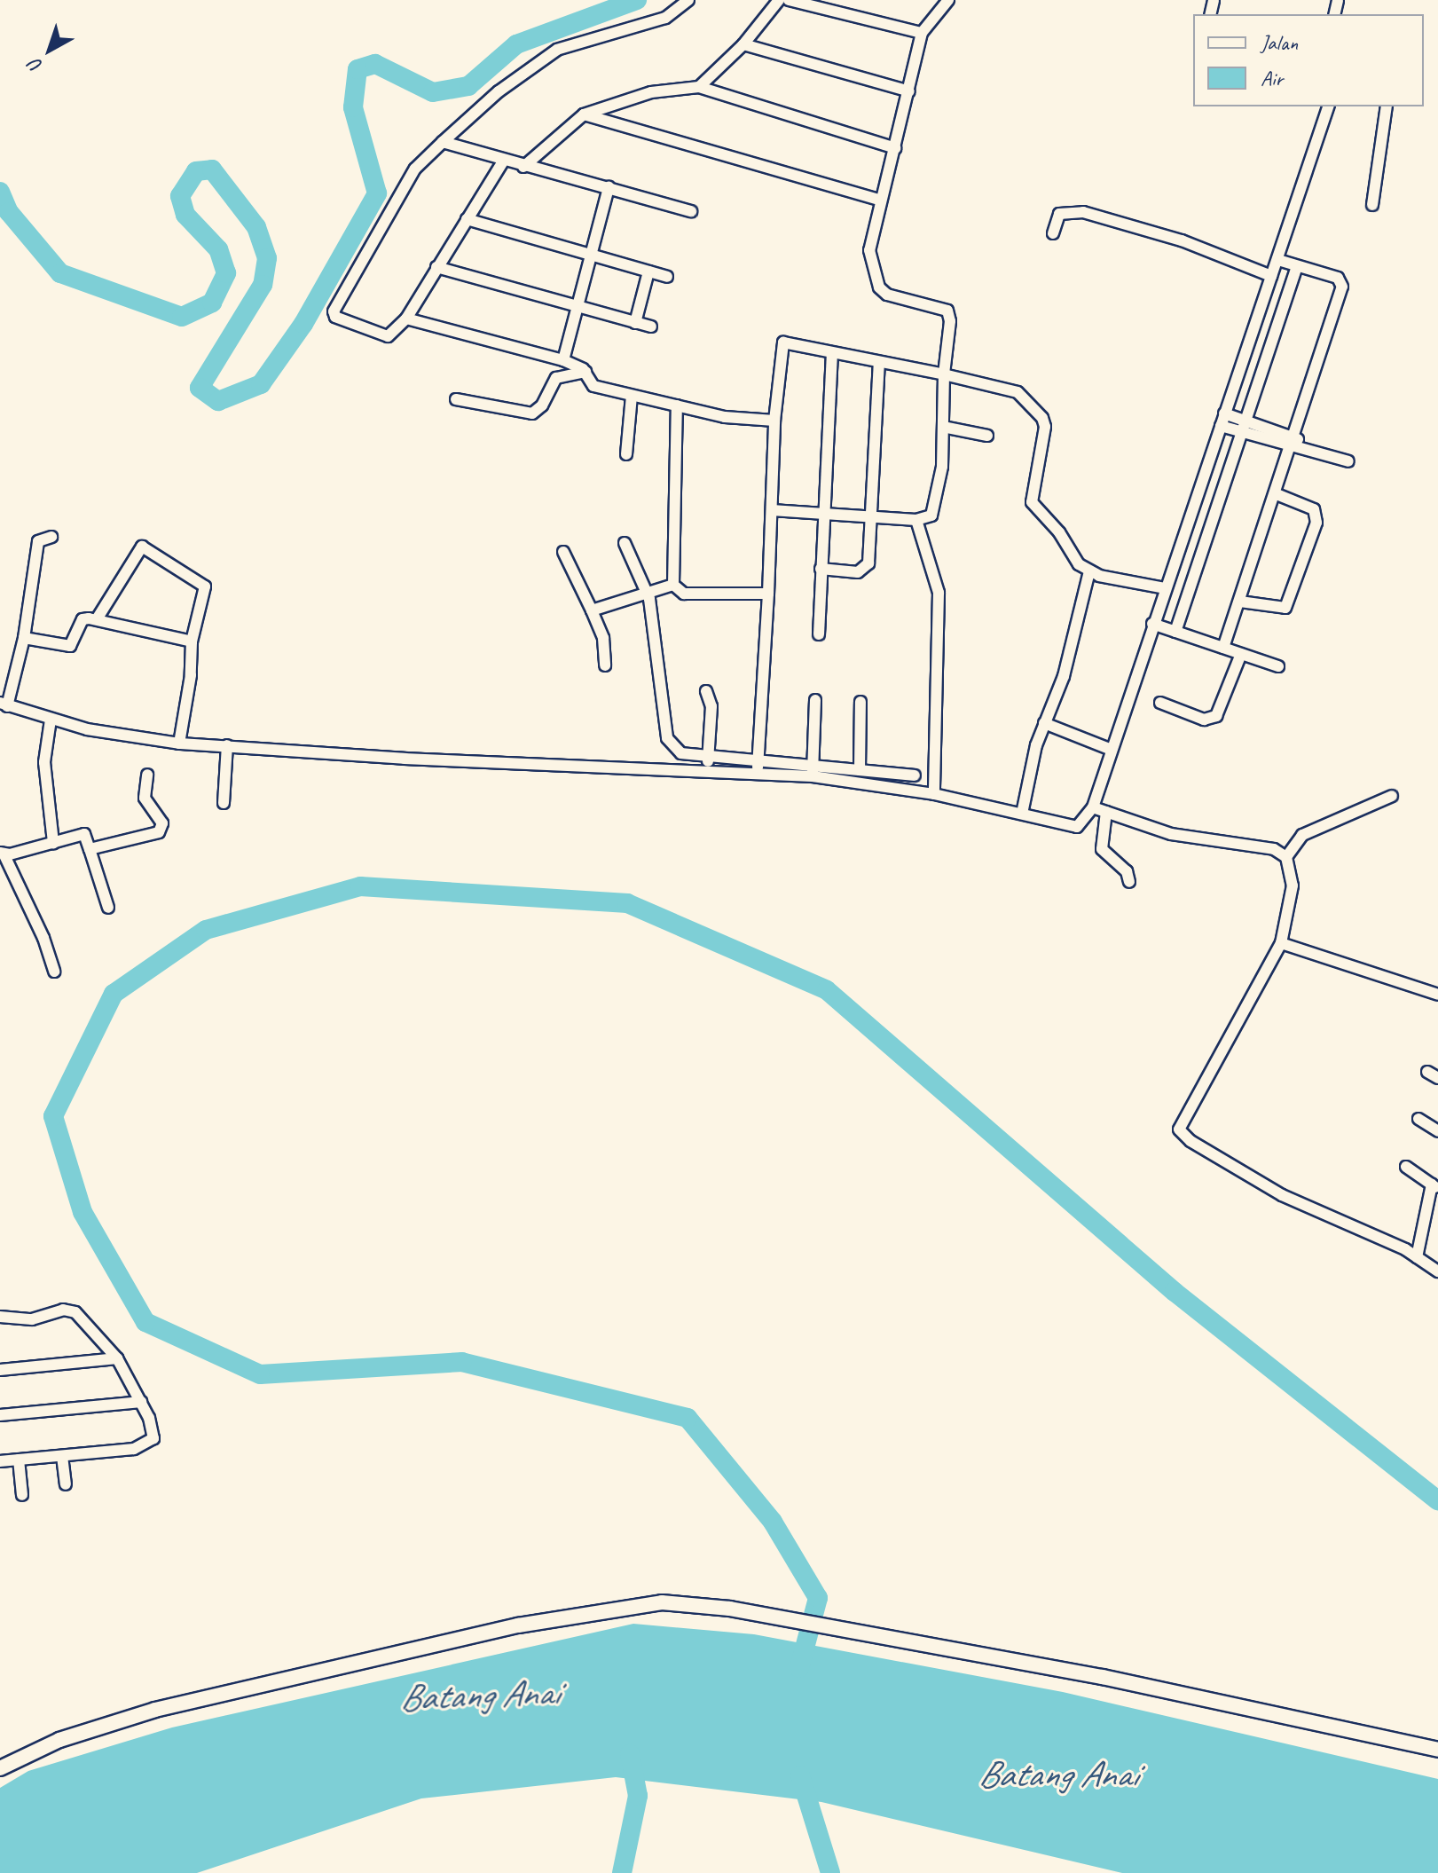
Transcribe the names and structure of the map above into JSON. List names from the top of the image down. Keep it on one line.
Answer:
{"water":["Batang Anai"],"legend":["Jalan","Air"],"north":"bottom left"}
